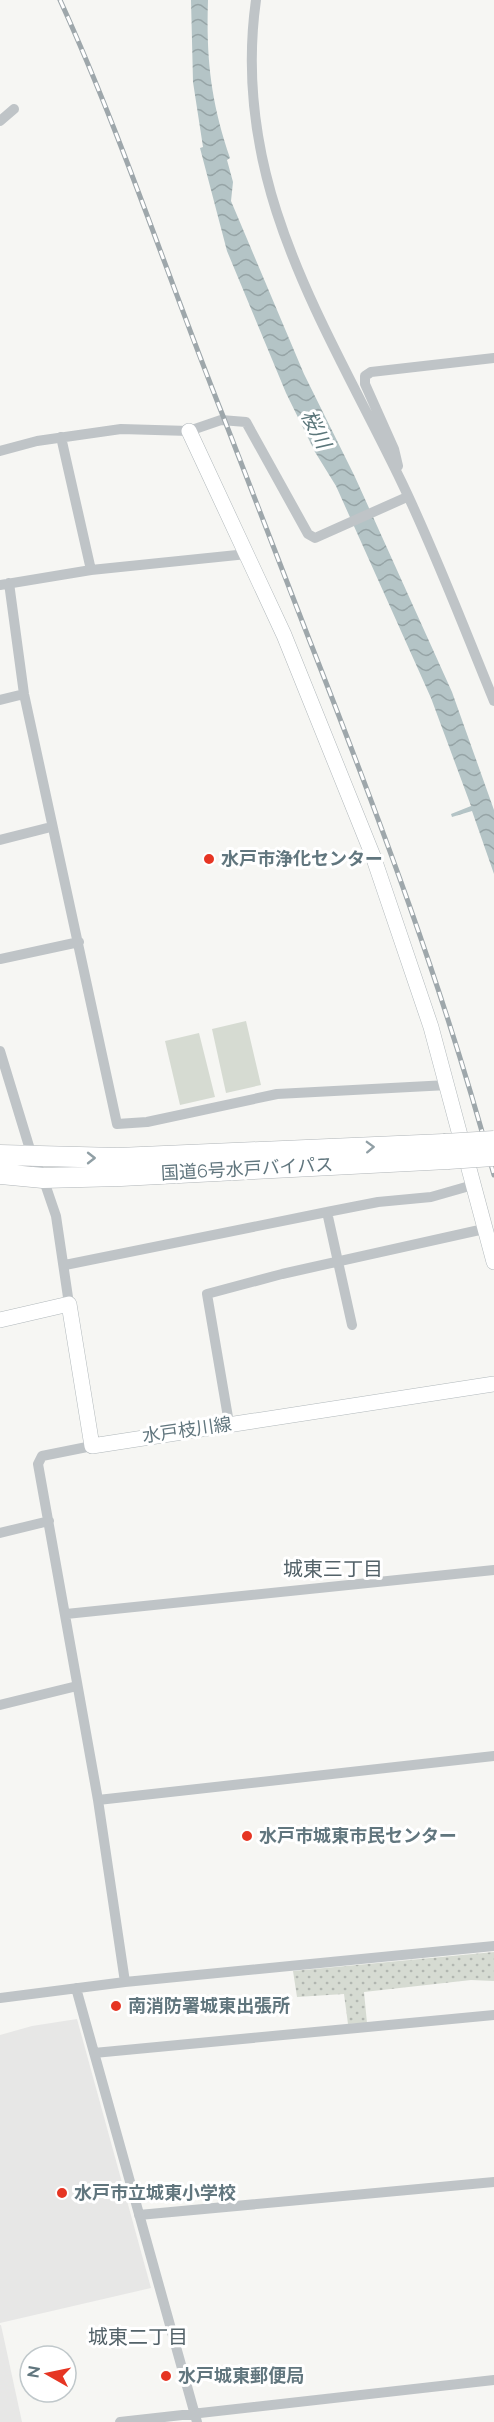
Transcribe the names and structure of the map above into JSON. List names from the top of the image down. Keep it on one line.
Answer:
{"streets":{"highway":["国道6号水戸バイパス"],"street":["水戸枝川線"]},"districts":["城東三丁目","城東二丁目"],"water":["桜川"],"places":["水戸市浄化センター","水戸市城東市民センター","南消防署城東出張所","水戸市立城東小学校","水戸城東郵便局"],"north":"left"}
